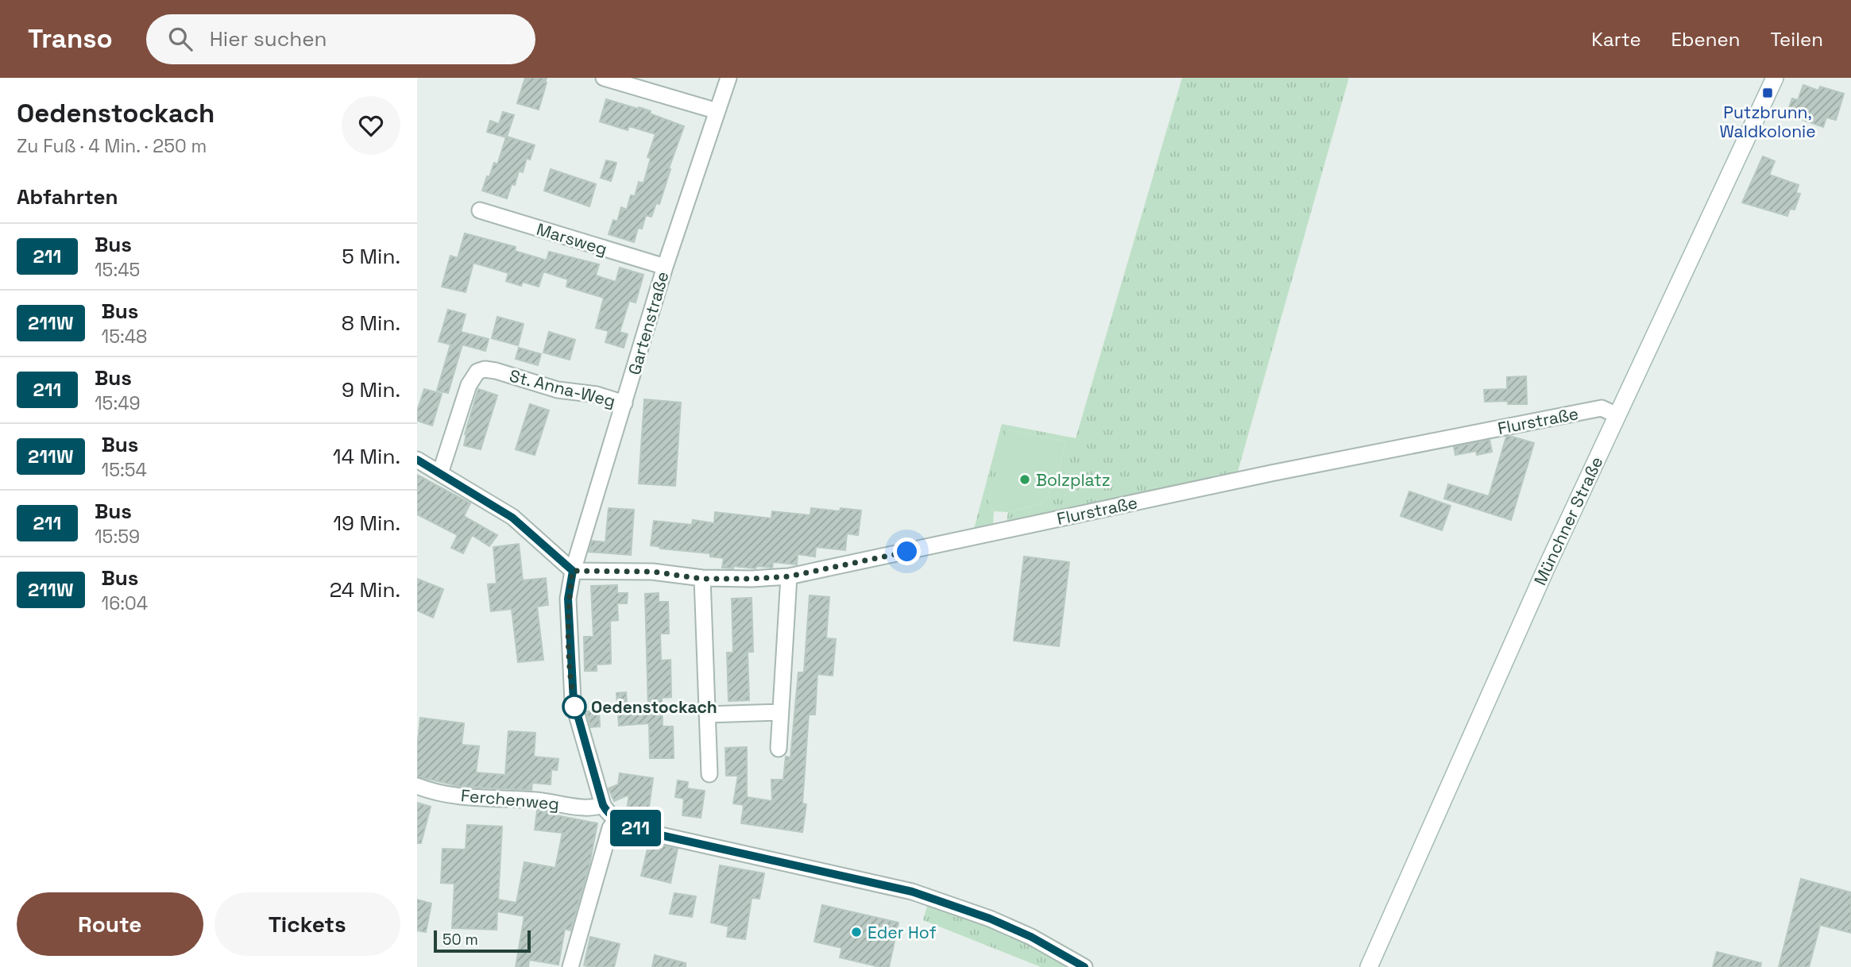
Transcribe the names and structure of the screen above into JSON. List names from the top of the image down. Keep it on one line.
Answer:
{"streets":{"main road":["Münchner Straße"],"street":["Marsweg","Gartenstraße","St. Anna-Weg","Flurstraße","Ferchenweg"]},"crossings":[["Marsweg","Gartenstraße"],["Gartenstraße","St. Anna-Weg"],["Gartenstraße","Flurstraße"],["Gartenstraße","Ferchenweg"],["Flurstraße","Münchner Straße"]],"places":{"transit":["Putzbrunn, Waldkolonie"],"other":["Bolzplatz","Oedenstockach","Eder Hof"]},"lines":["bus line 211"],"scale_bar":"50 m","page":{"header":"Transo","search":"Hier suchen","nav":["Karte","Ebenen","Teilen"],"heading":[["Oedenstockach","Zu Fuß · 4 Min. · 250 m"],"Abfahrten"],"on_map":"211","list":[{"mark":"211","name":"Bus","note":"15:45","value":"5 Min."},{"mark":"211W","name":"Bus","note":"15:48","value":"8 Min."},{"mark":"211","name":"Bus","note":"15:49","value":"9 Min."},{"mark":"211W","name":"Bus","note":"15:54","value":"14 Min."},{"mark":"211","name":"Bus","note":"15:59","value":"19 Min."},{"mark":"211W","name":"Bus","note":"16:04","value":"24 Min."}],"buttons":["Route","Tickets"],"scale":"50 m"}}
